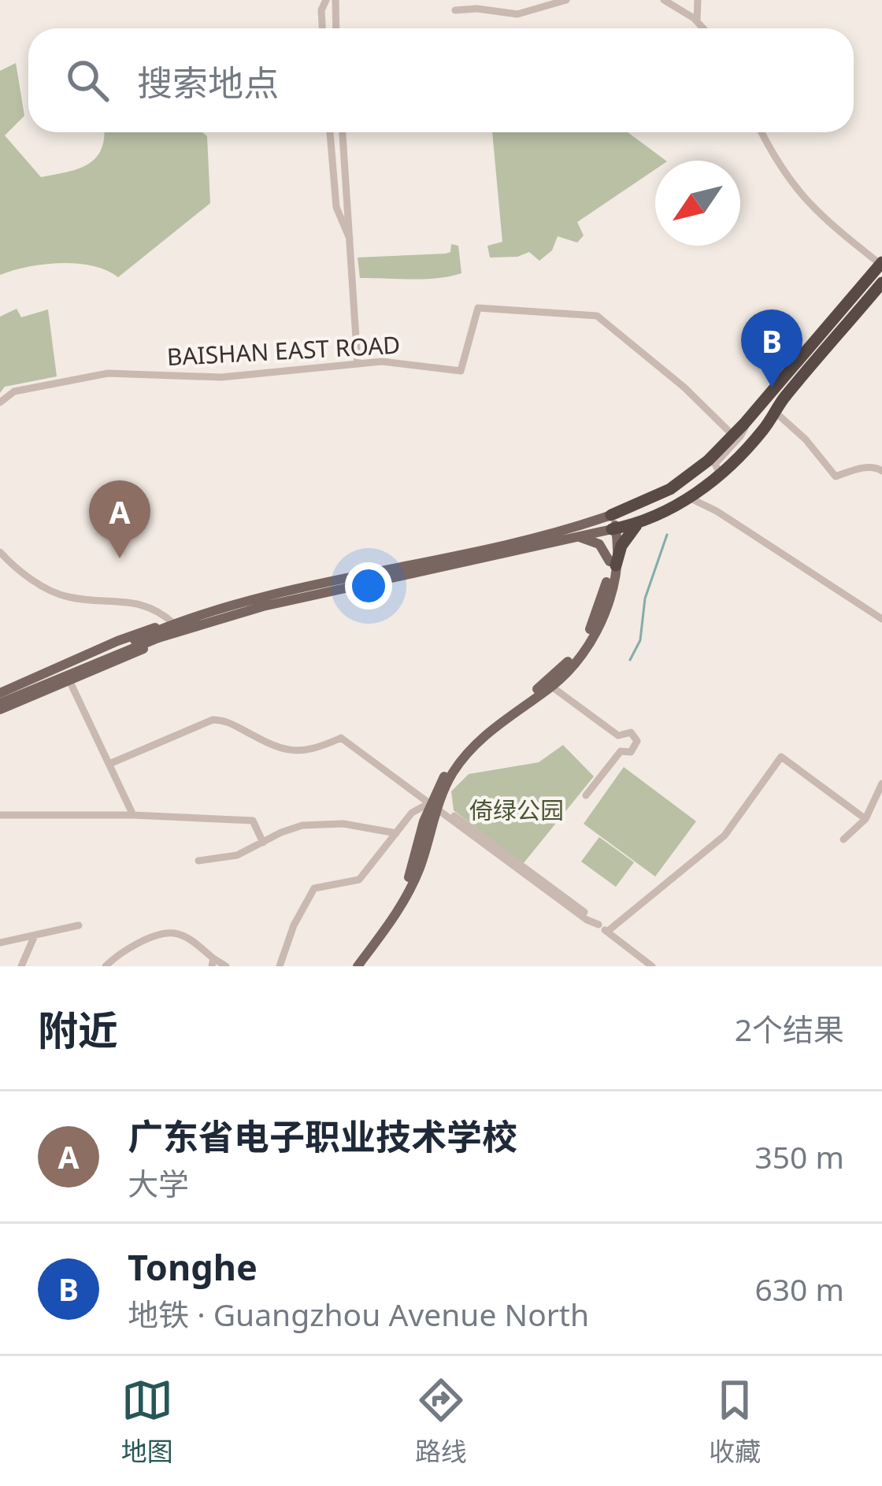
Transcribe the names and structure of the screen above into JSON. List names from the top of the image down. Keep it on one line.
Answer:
{"streets":{"street":["BAISHAN EAST ROAD"]},"parks":["倚绿公园"],"north":"bottom left","page":{"search":"搜索地点","pins":["B","A"],"heading":["附近","2个结果"],"list":[{"mark":"A","name":"广东省电子职业技术学校","note":"大学","value":"350 m"},{"mark":"B","name":"Tonghe","note":"地铁 · Guangzhou Avenue North","value":"630 m"}],"nav":["地图","路线","收藏"]}}
